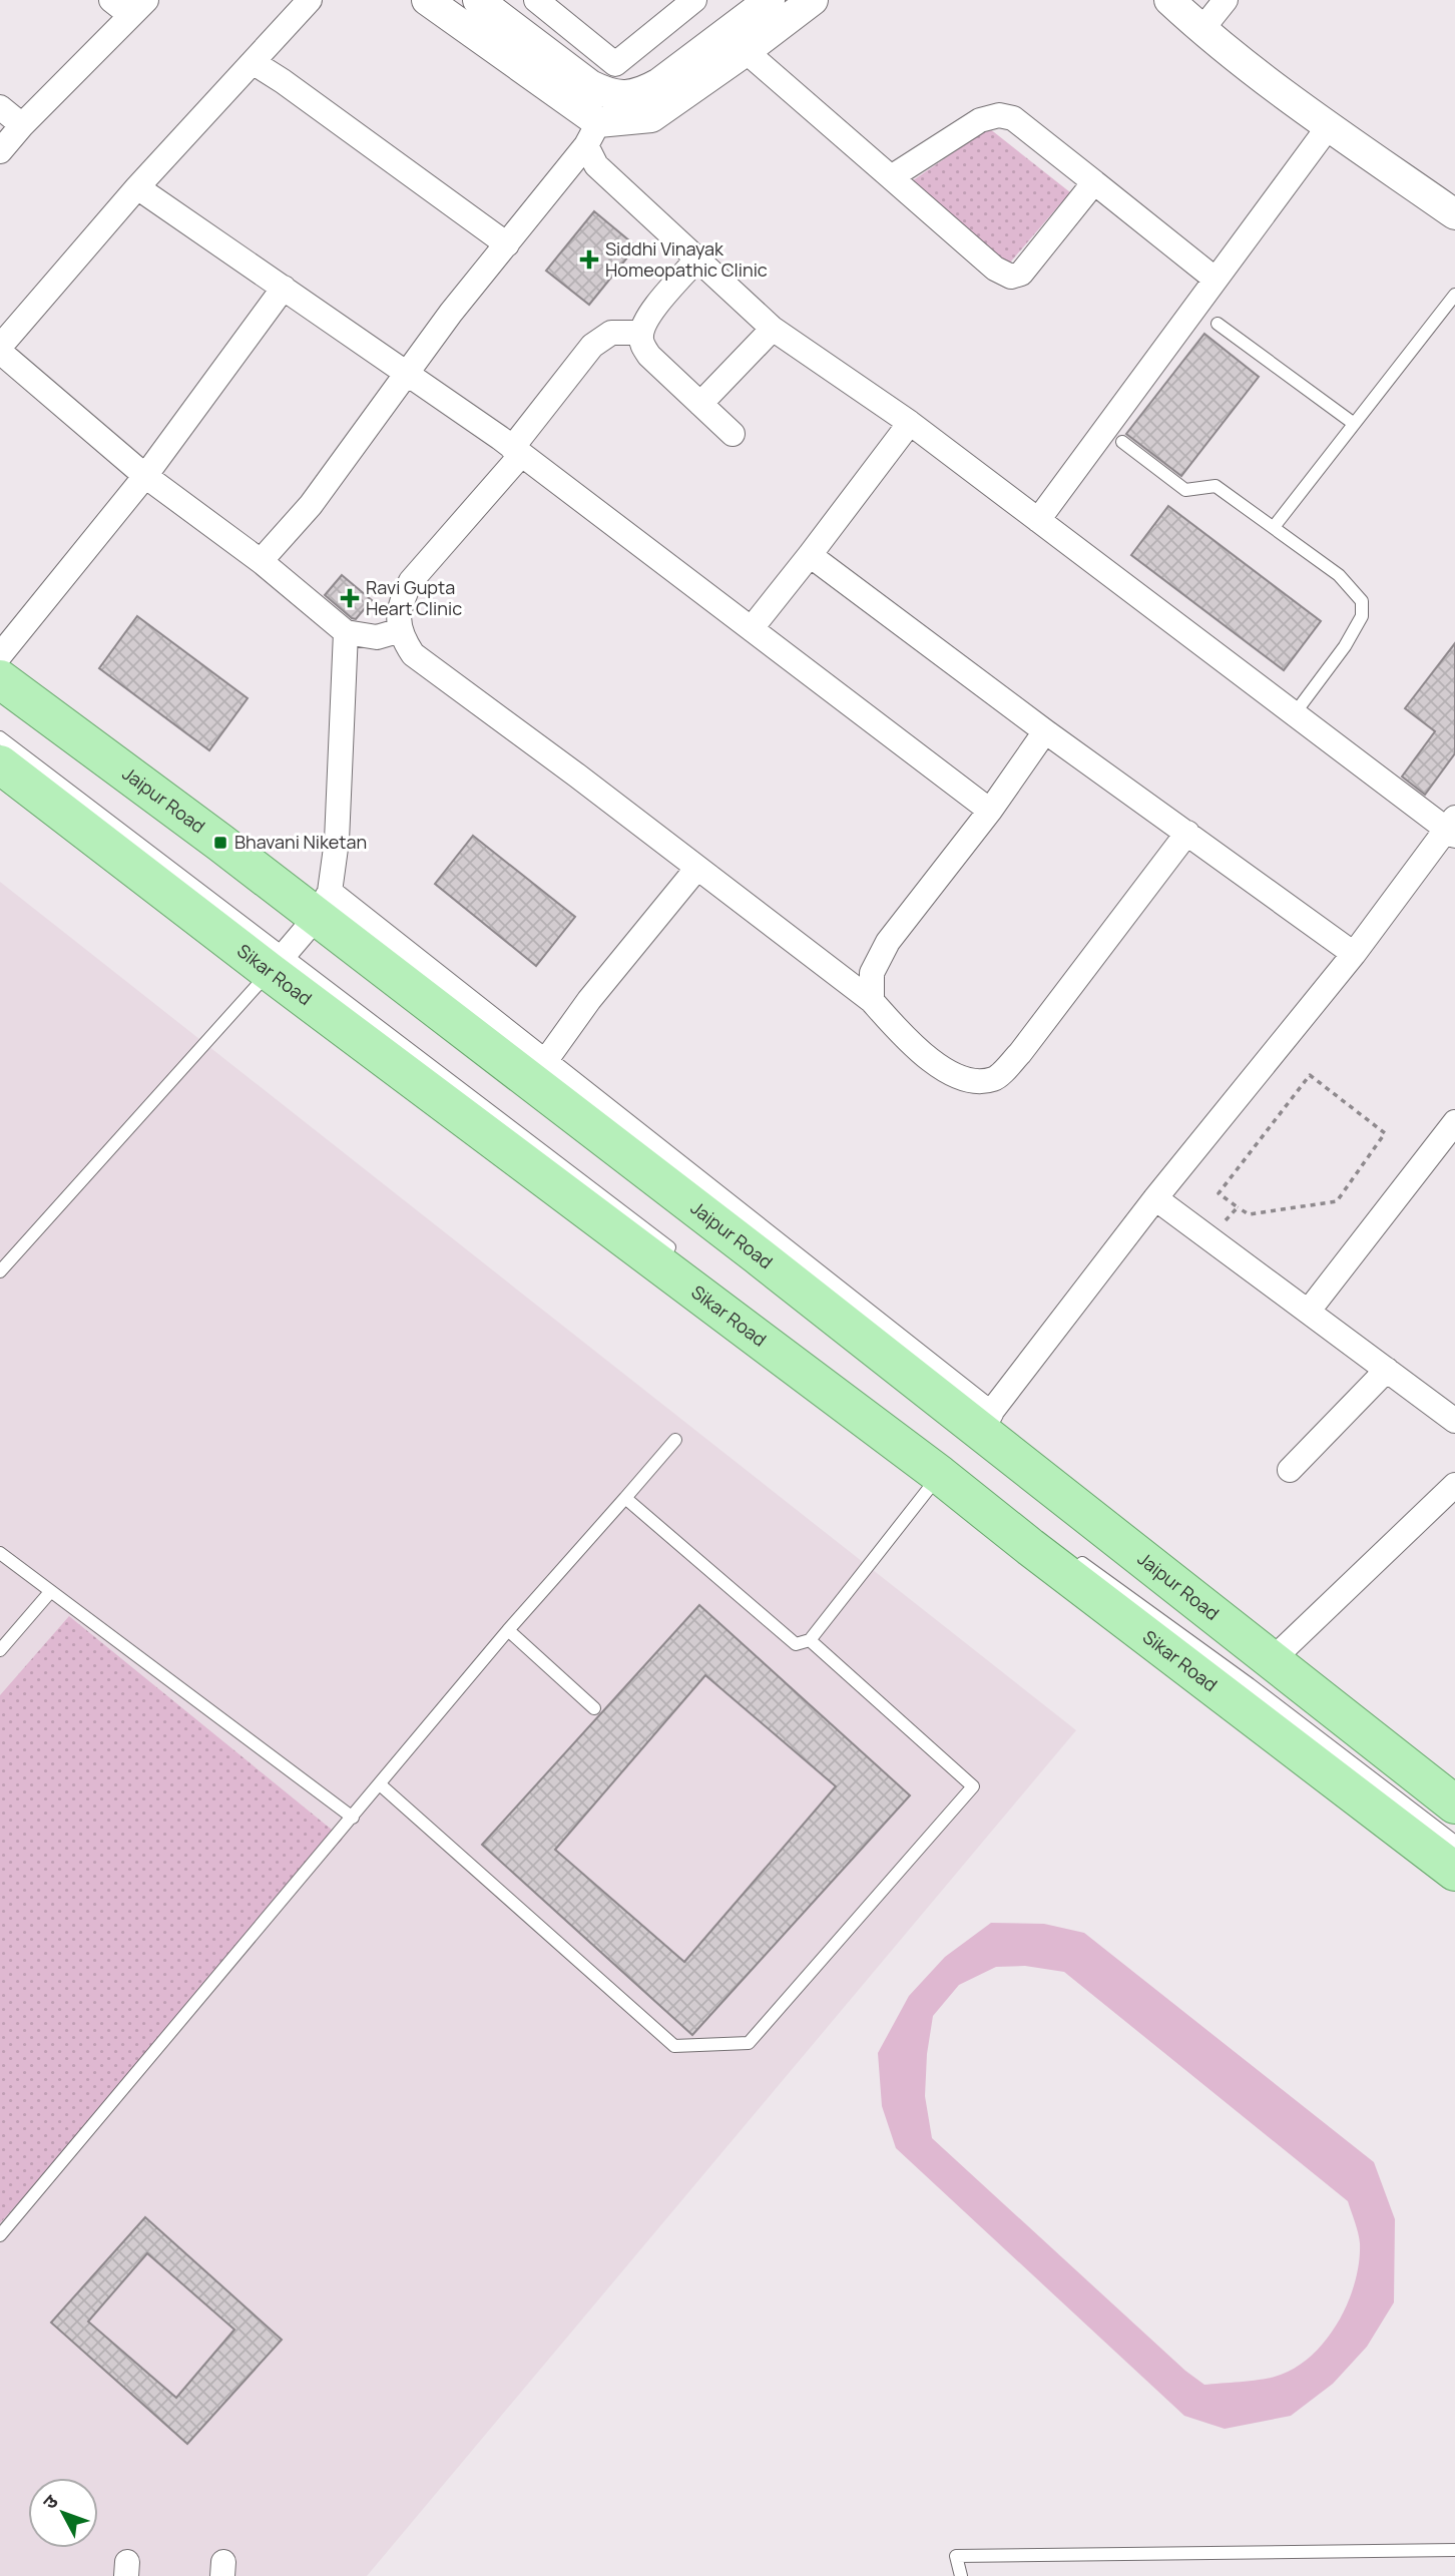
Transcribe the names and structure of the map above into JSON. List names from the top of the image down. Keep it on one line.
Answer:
{"streets":{"main road":["Jaipur Road","Sikar Road"]},"places":{"health":["Siddhi Vinayak Homeopathic Clinic","Ravi Gupta Heart Clinic"],"transit":["Bhavani Niketan"]},"north":"top left"}
